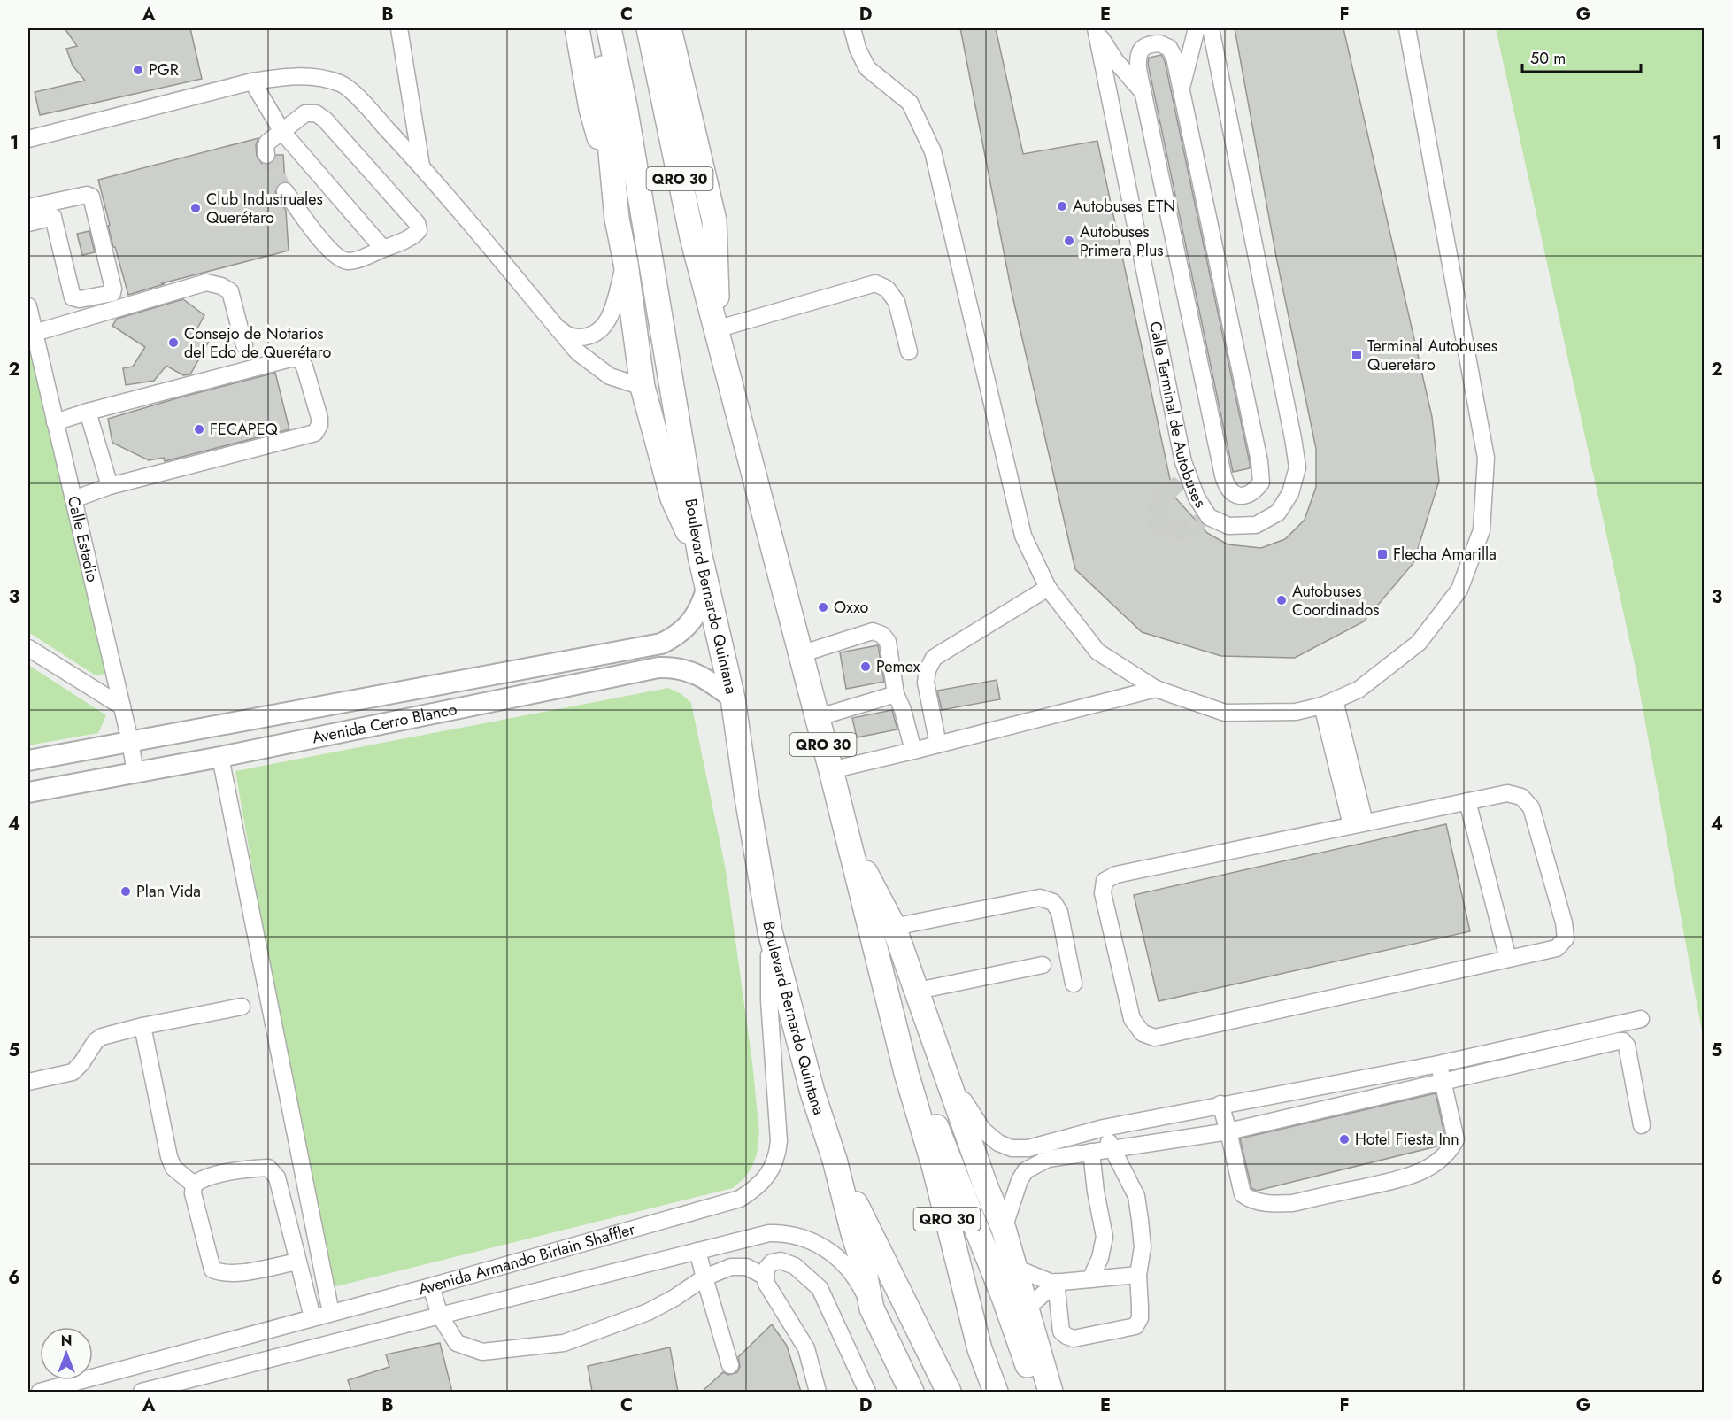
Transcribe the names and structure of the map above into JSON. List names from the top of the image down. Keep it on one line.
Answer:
{"streets":{"highway":["QRO 30","Boulevard Bernardo Quintana"],"main road":["Avenida Cerro Blanco"],"street":["Calle Terminal de Autobuses","Calle Estadio","Avenida Armando Birlain Shaffler"]},"crossings":[["Calle Estadio","Avenida Cerro Blanco"],["Boulevard Bernardo Quintana","Avenida Cerro Blanco"],["Boulevard Bernardo Quintana","Avenida Armando Birlain Shaffler"]],"places":{"other":["PGR","Autobuses ETN","Club Industruales Querétaro","Autobuses Primera Plus","Consejo de Notarios del Edo de Querétaro","FECAPEQ","Autobuses Coordinados","Oxxo","Pemex","Plan Vida","Hotel Fiesta Inn"],"transit":["Terminal Autobuses Queretaro","Flecha Amarilla"]},"scale_bar":"50 m","north":"top","grid":{"columns":["A","B","C","D","E","F","G"],"rows":["1","2","3","4","5","6"]}}
